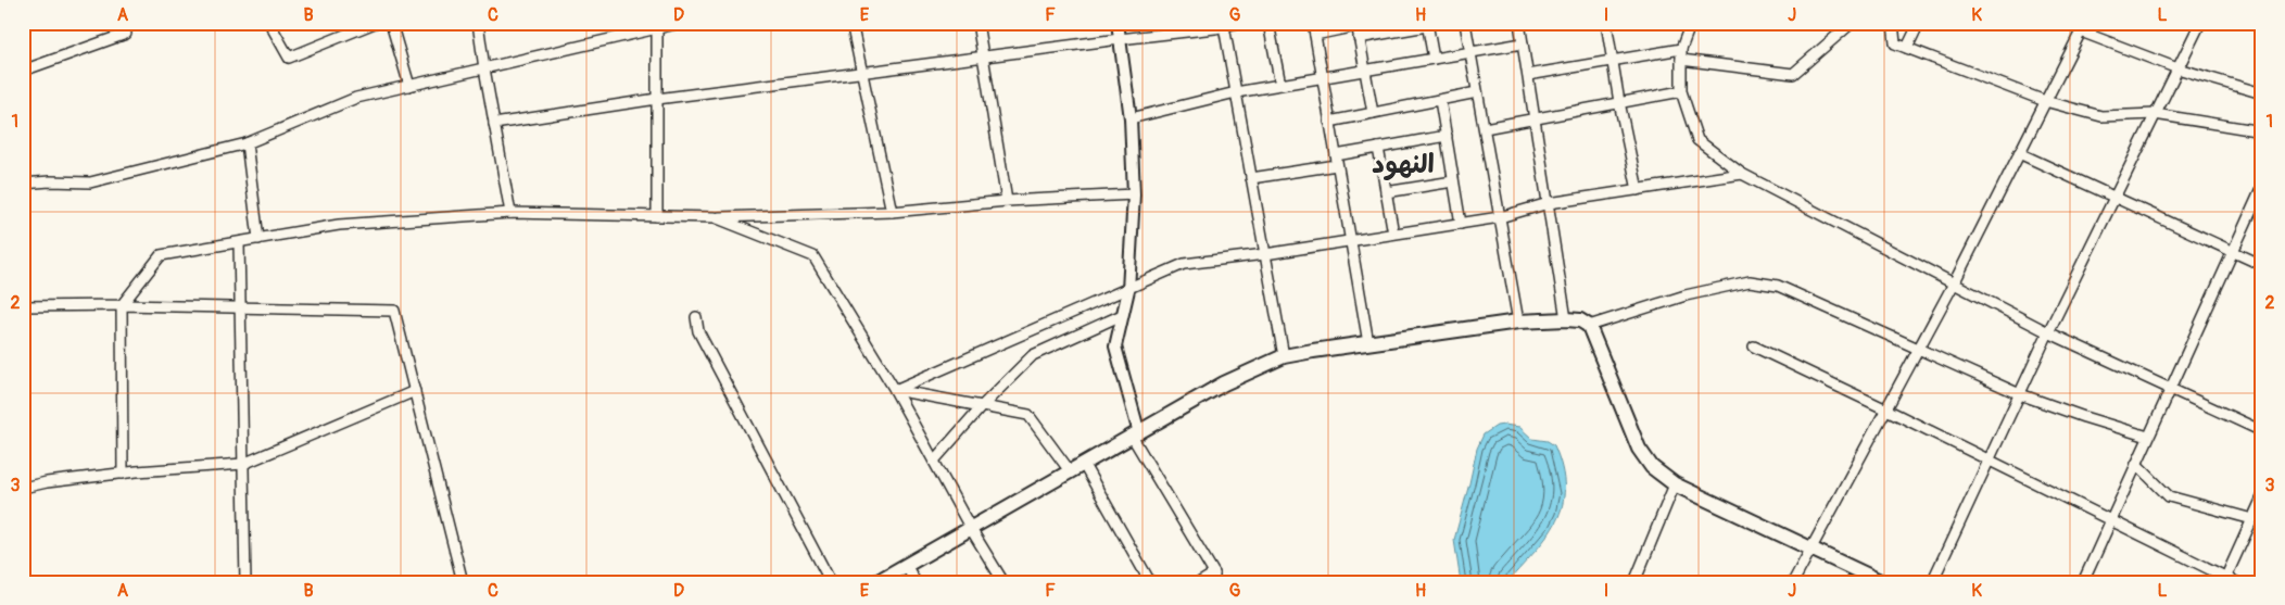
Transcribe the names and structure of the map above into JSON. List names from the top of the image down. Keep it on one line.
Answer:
{"districts":["النهود"],"grid":{"columns":["A","B","C","D","E","F","G","H","I","J","K","L"],"rows":["1","2","3"]}}
